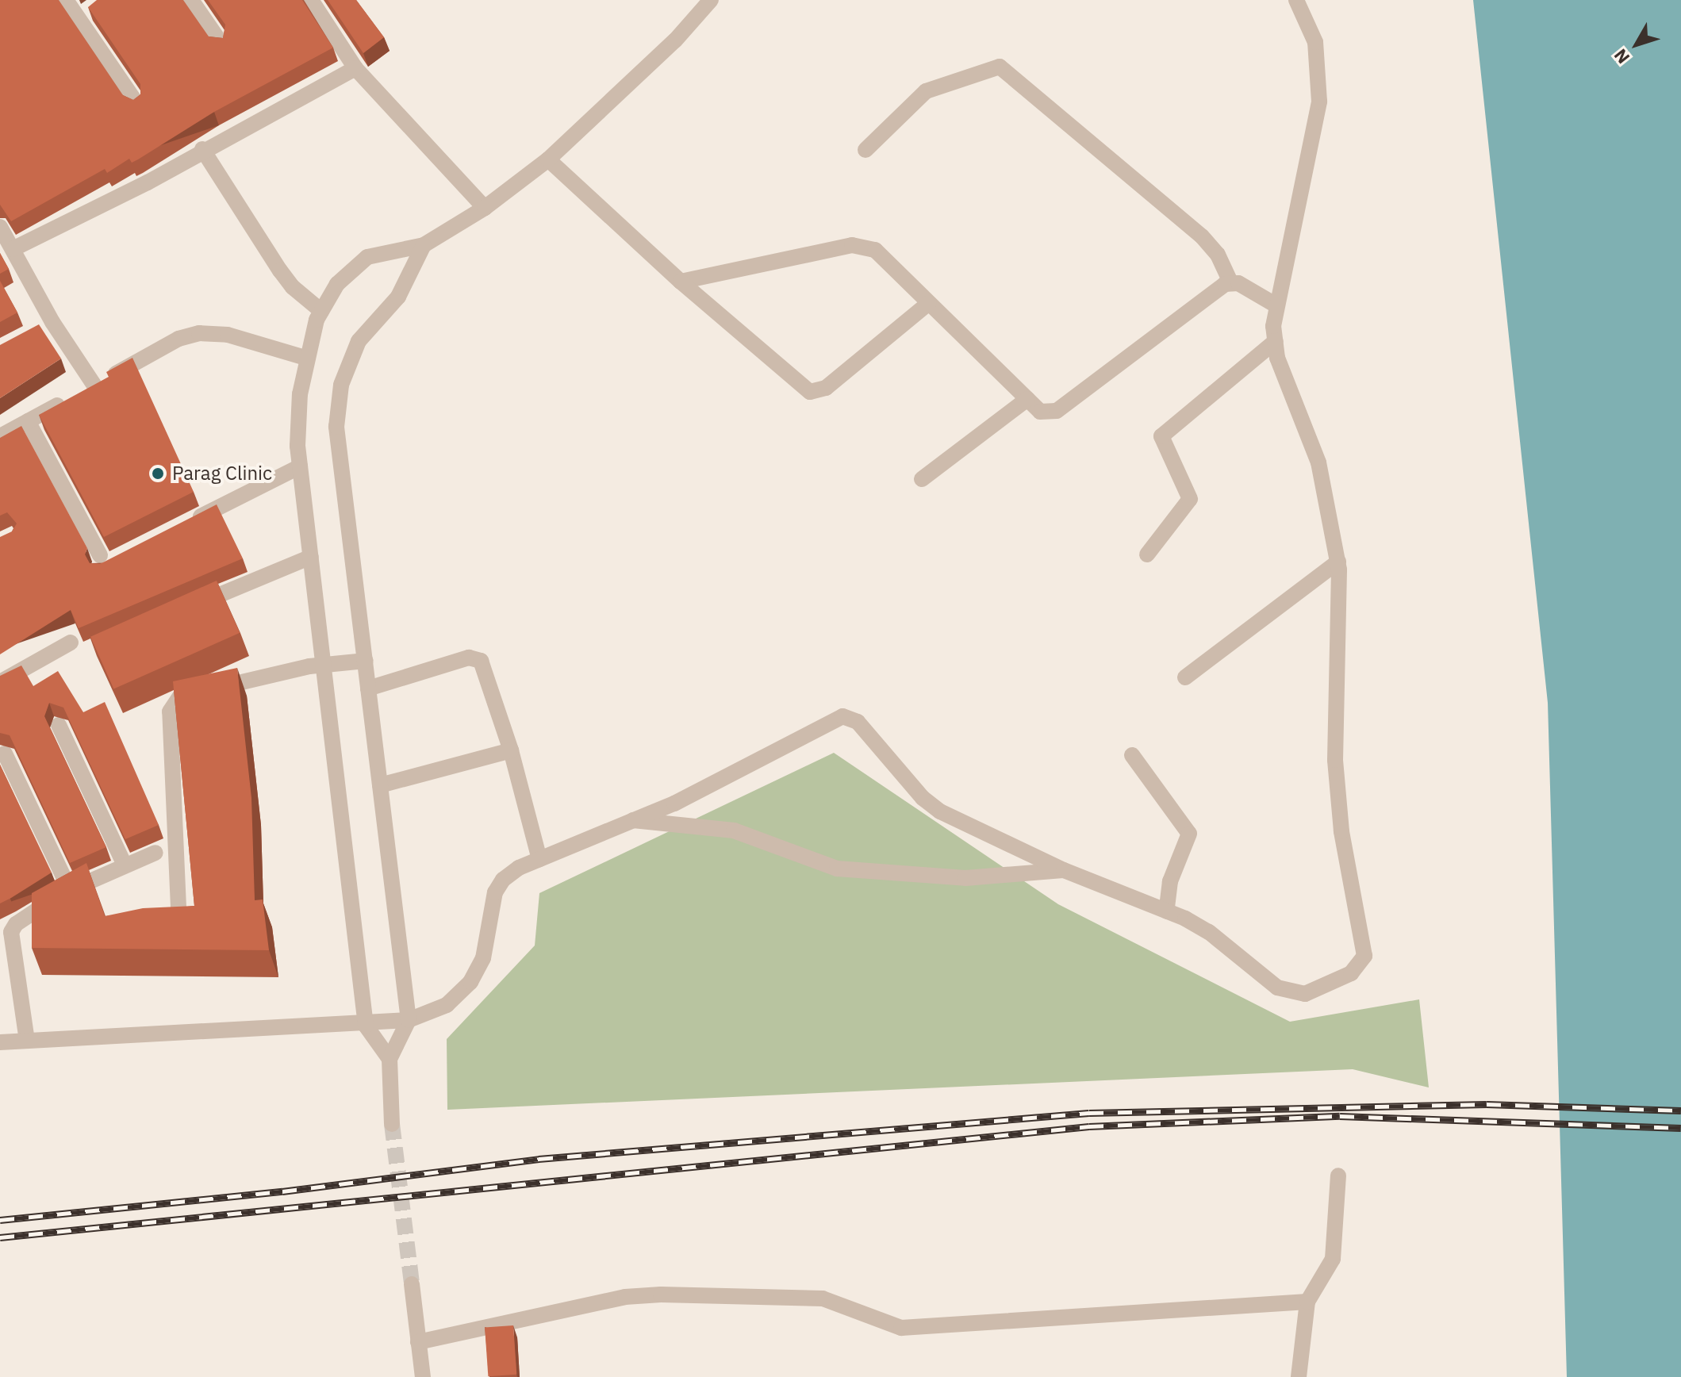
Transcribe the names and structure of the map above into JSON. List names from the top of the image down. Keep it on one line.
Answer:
{"places":["Parag Clinic"],"north":"bottom left"}
